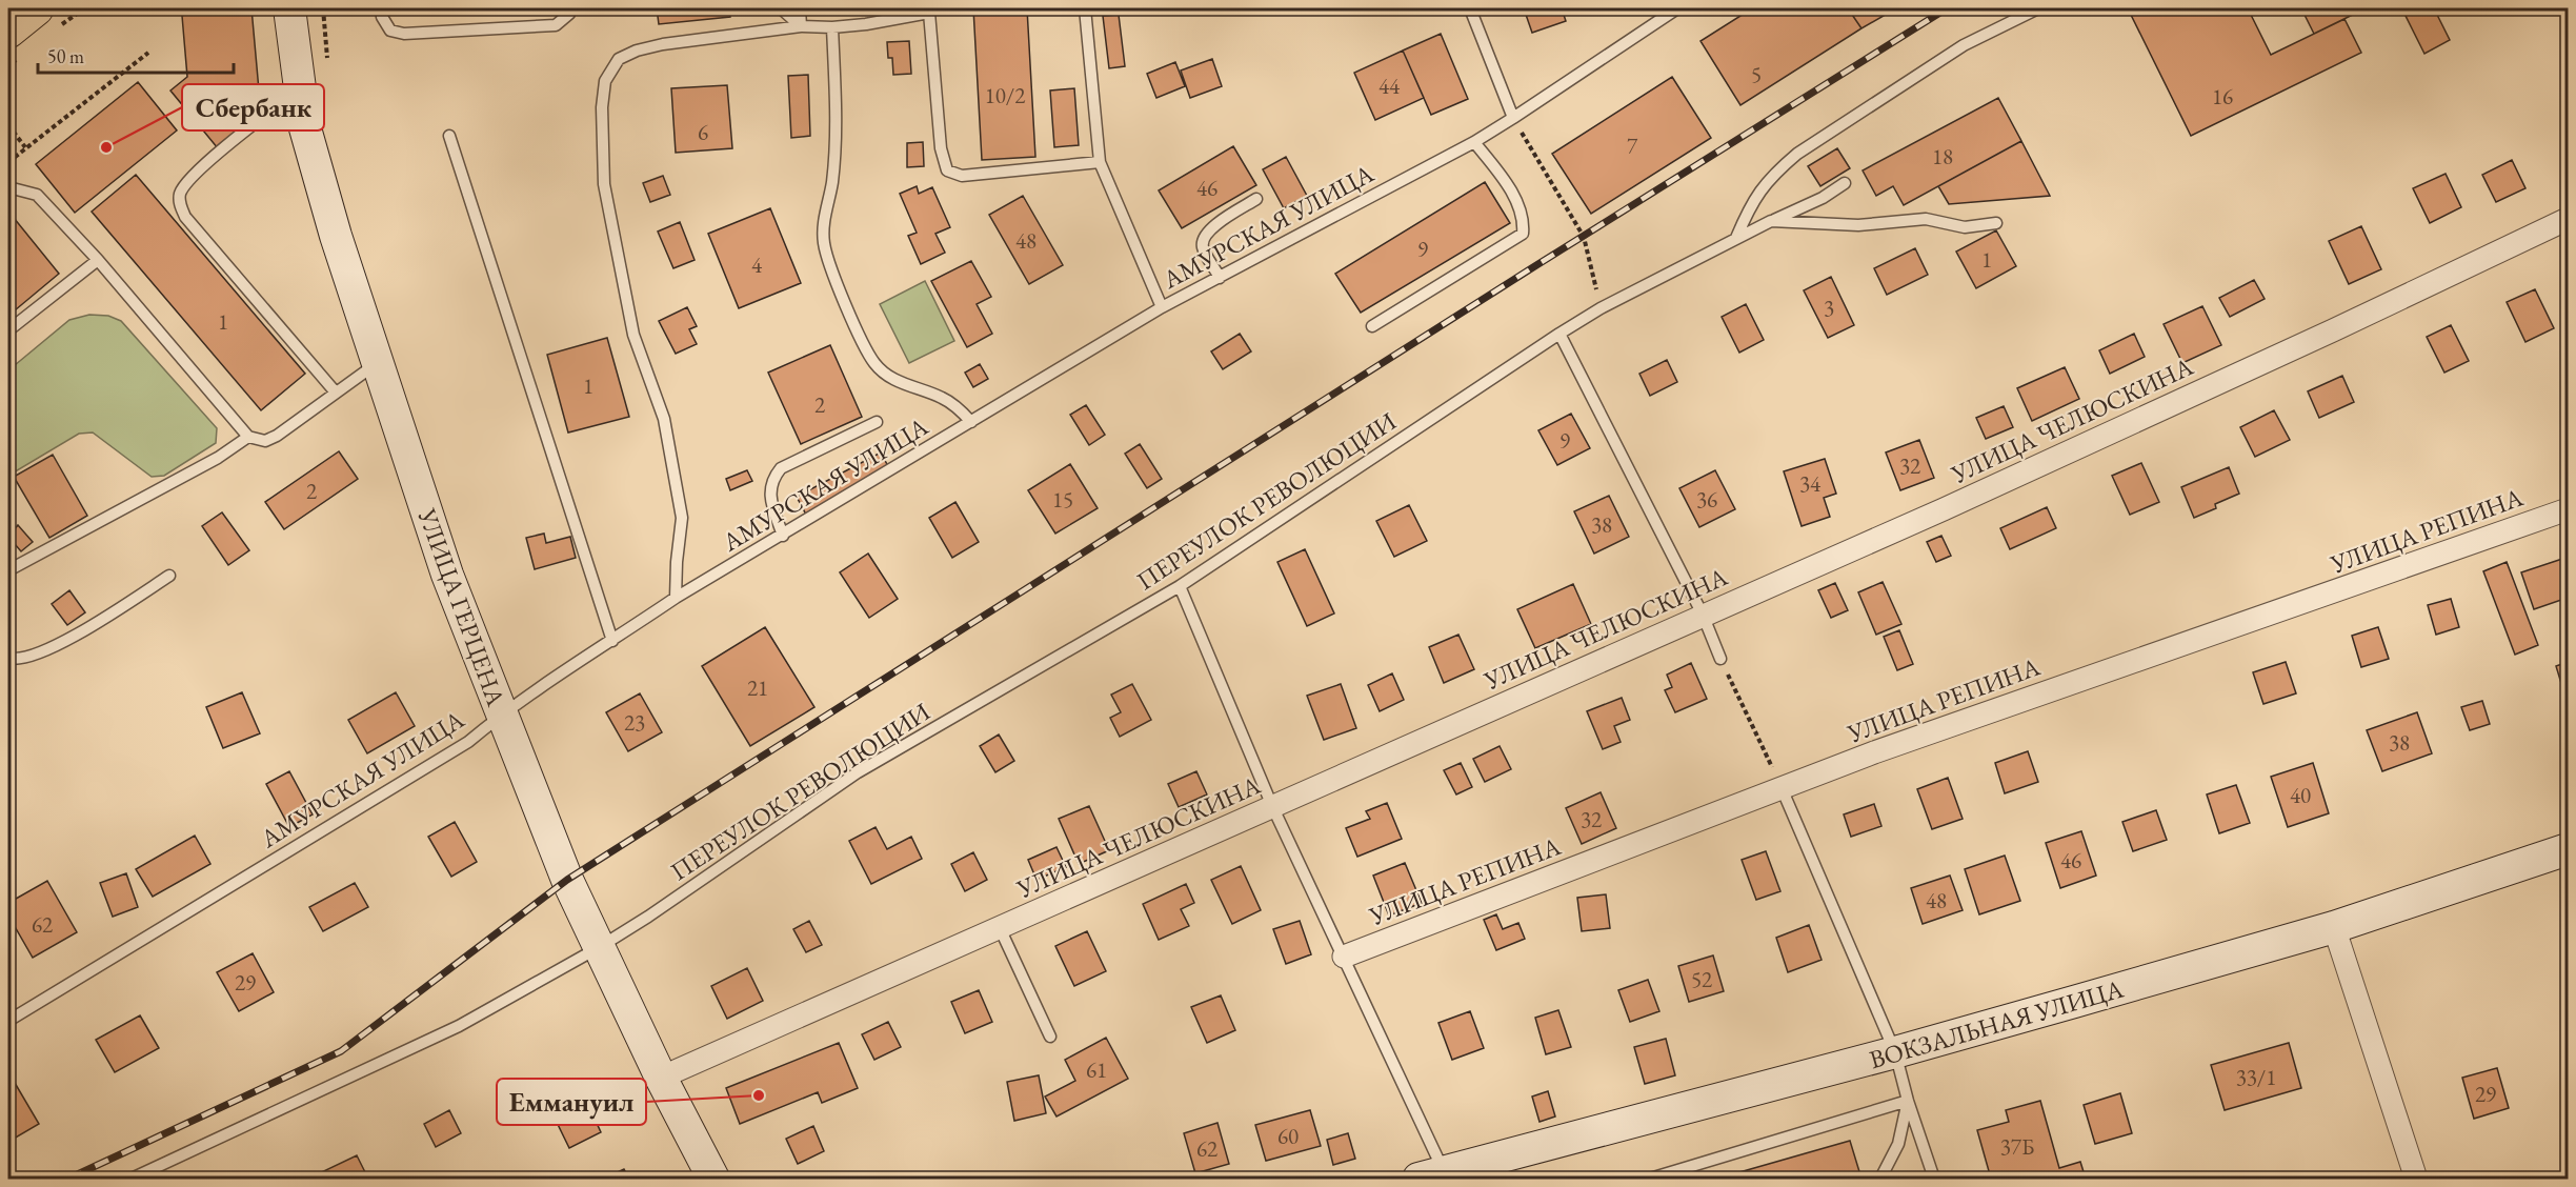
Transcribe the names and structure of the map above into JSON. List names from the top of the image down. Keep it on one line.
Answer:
{"streets":{"main road":["УЛИЦА ГЕРЦЕНА","ВОКЗАЛЬНАЯ УЛИЦА"],"street":["УЛИЦА ЧЕЛЮСКИНА","УЛИЦА РЕПИНА"],"lane":["АМУРСКАЯ УЛИЦА","ПЕРЕУЛОК РЕВОЛЮЦИИ"]},"crossings":[["АМУРСКАЯ УЛИЦА","УЛИЦА ГЕРЦЕНА"],["УЛИЦА ЧЕЛЮСКИНА","УЛИЦА ГЕРЦЕНА"],["ПЕРЕУЛОК РЕВОЛЮЦИИ","УЛИЦА ГЕРЦЕНА"]],"places":["Сбербанк","Еммануил"],"house_numbers":["5","44","10/2","16","6","7","18","46","48","9","1","4","3","1","1","2","9","32","34","2","15","36","38","21","23","38","40","32","46","48","62","52","29","61","33/1","29","60","37Б","62"],"scale_bar":"50 m"}
